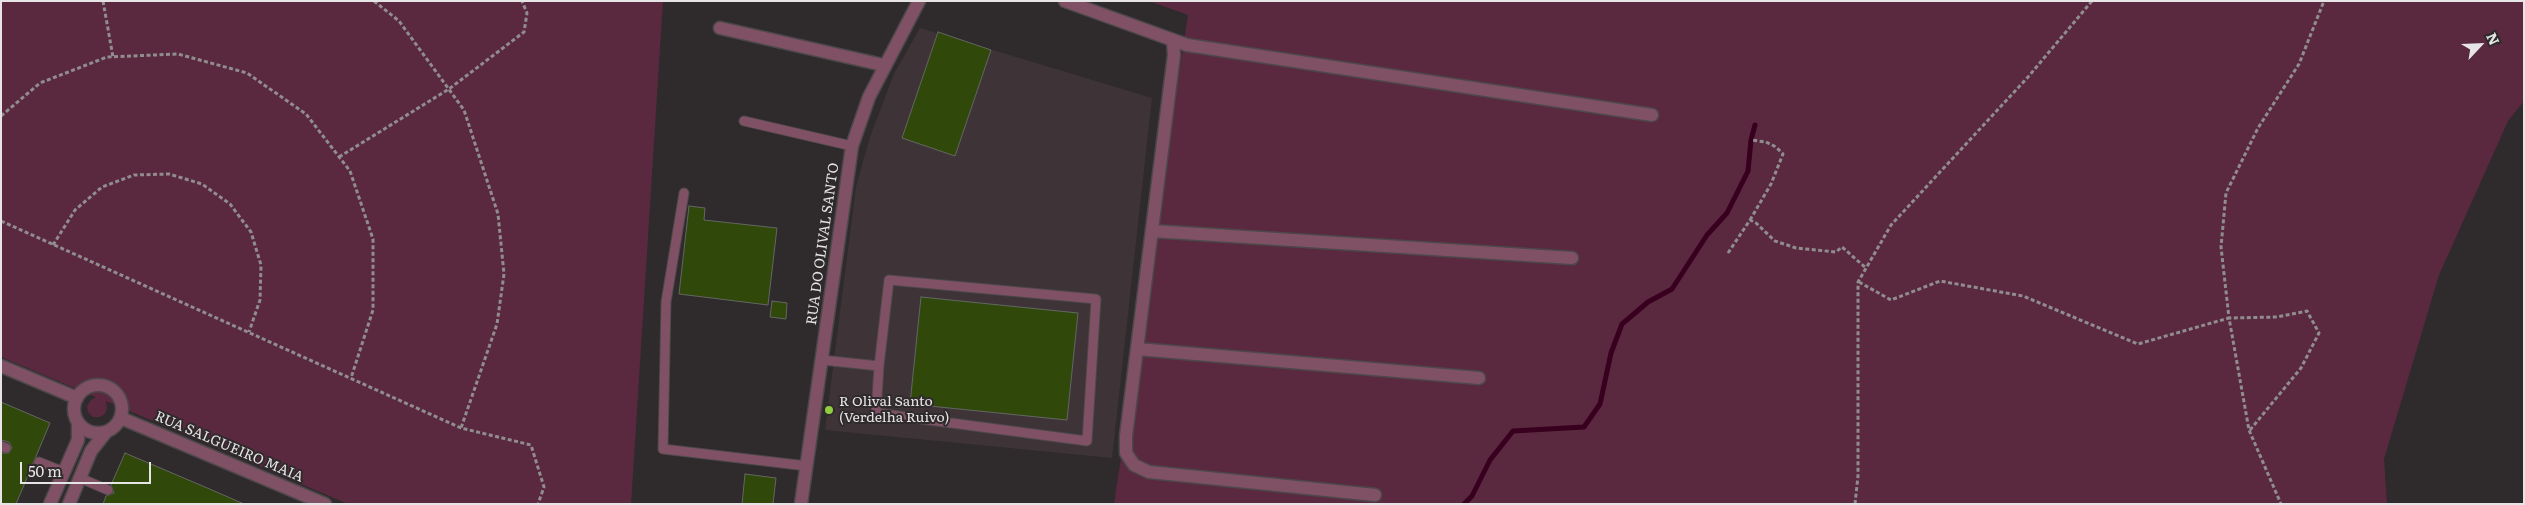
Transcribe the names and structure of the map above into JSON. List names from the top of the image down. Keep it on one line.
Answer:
{"streets":{"street":["RUA DO OLIVAL SANTO","RUA SALGUEIRO MAIA"]},"places":["R Olival Santo (Verdelha Ruivo)"],"scale_bar":"50 m","north":"top right"}
